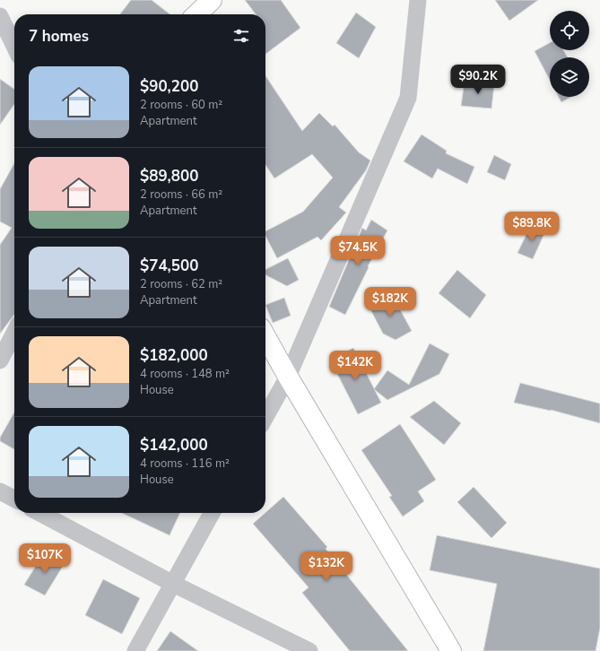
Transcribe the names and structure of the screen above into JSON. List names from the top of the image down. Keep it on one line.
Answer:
{"page":{"heading":"7 homes","list":[{"name":"$90,200","note":"2 rooms · 60 m² · Apartment"},{"name":"$89,800","note":"2 rooms · 66 m² · Apartment"},{"name":"$74,500","note":"2 rooms · 62 m² · Apartment"},{"name":"$182,000","note":"4 rooms · 148 m² · House"},{"name":"$142,000","note":"4 rooms · 116 m² · House"}],"price":["$90.2K","$89.8K","$74.5K","$182K","$142K","$107K","$132K"]}}
